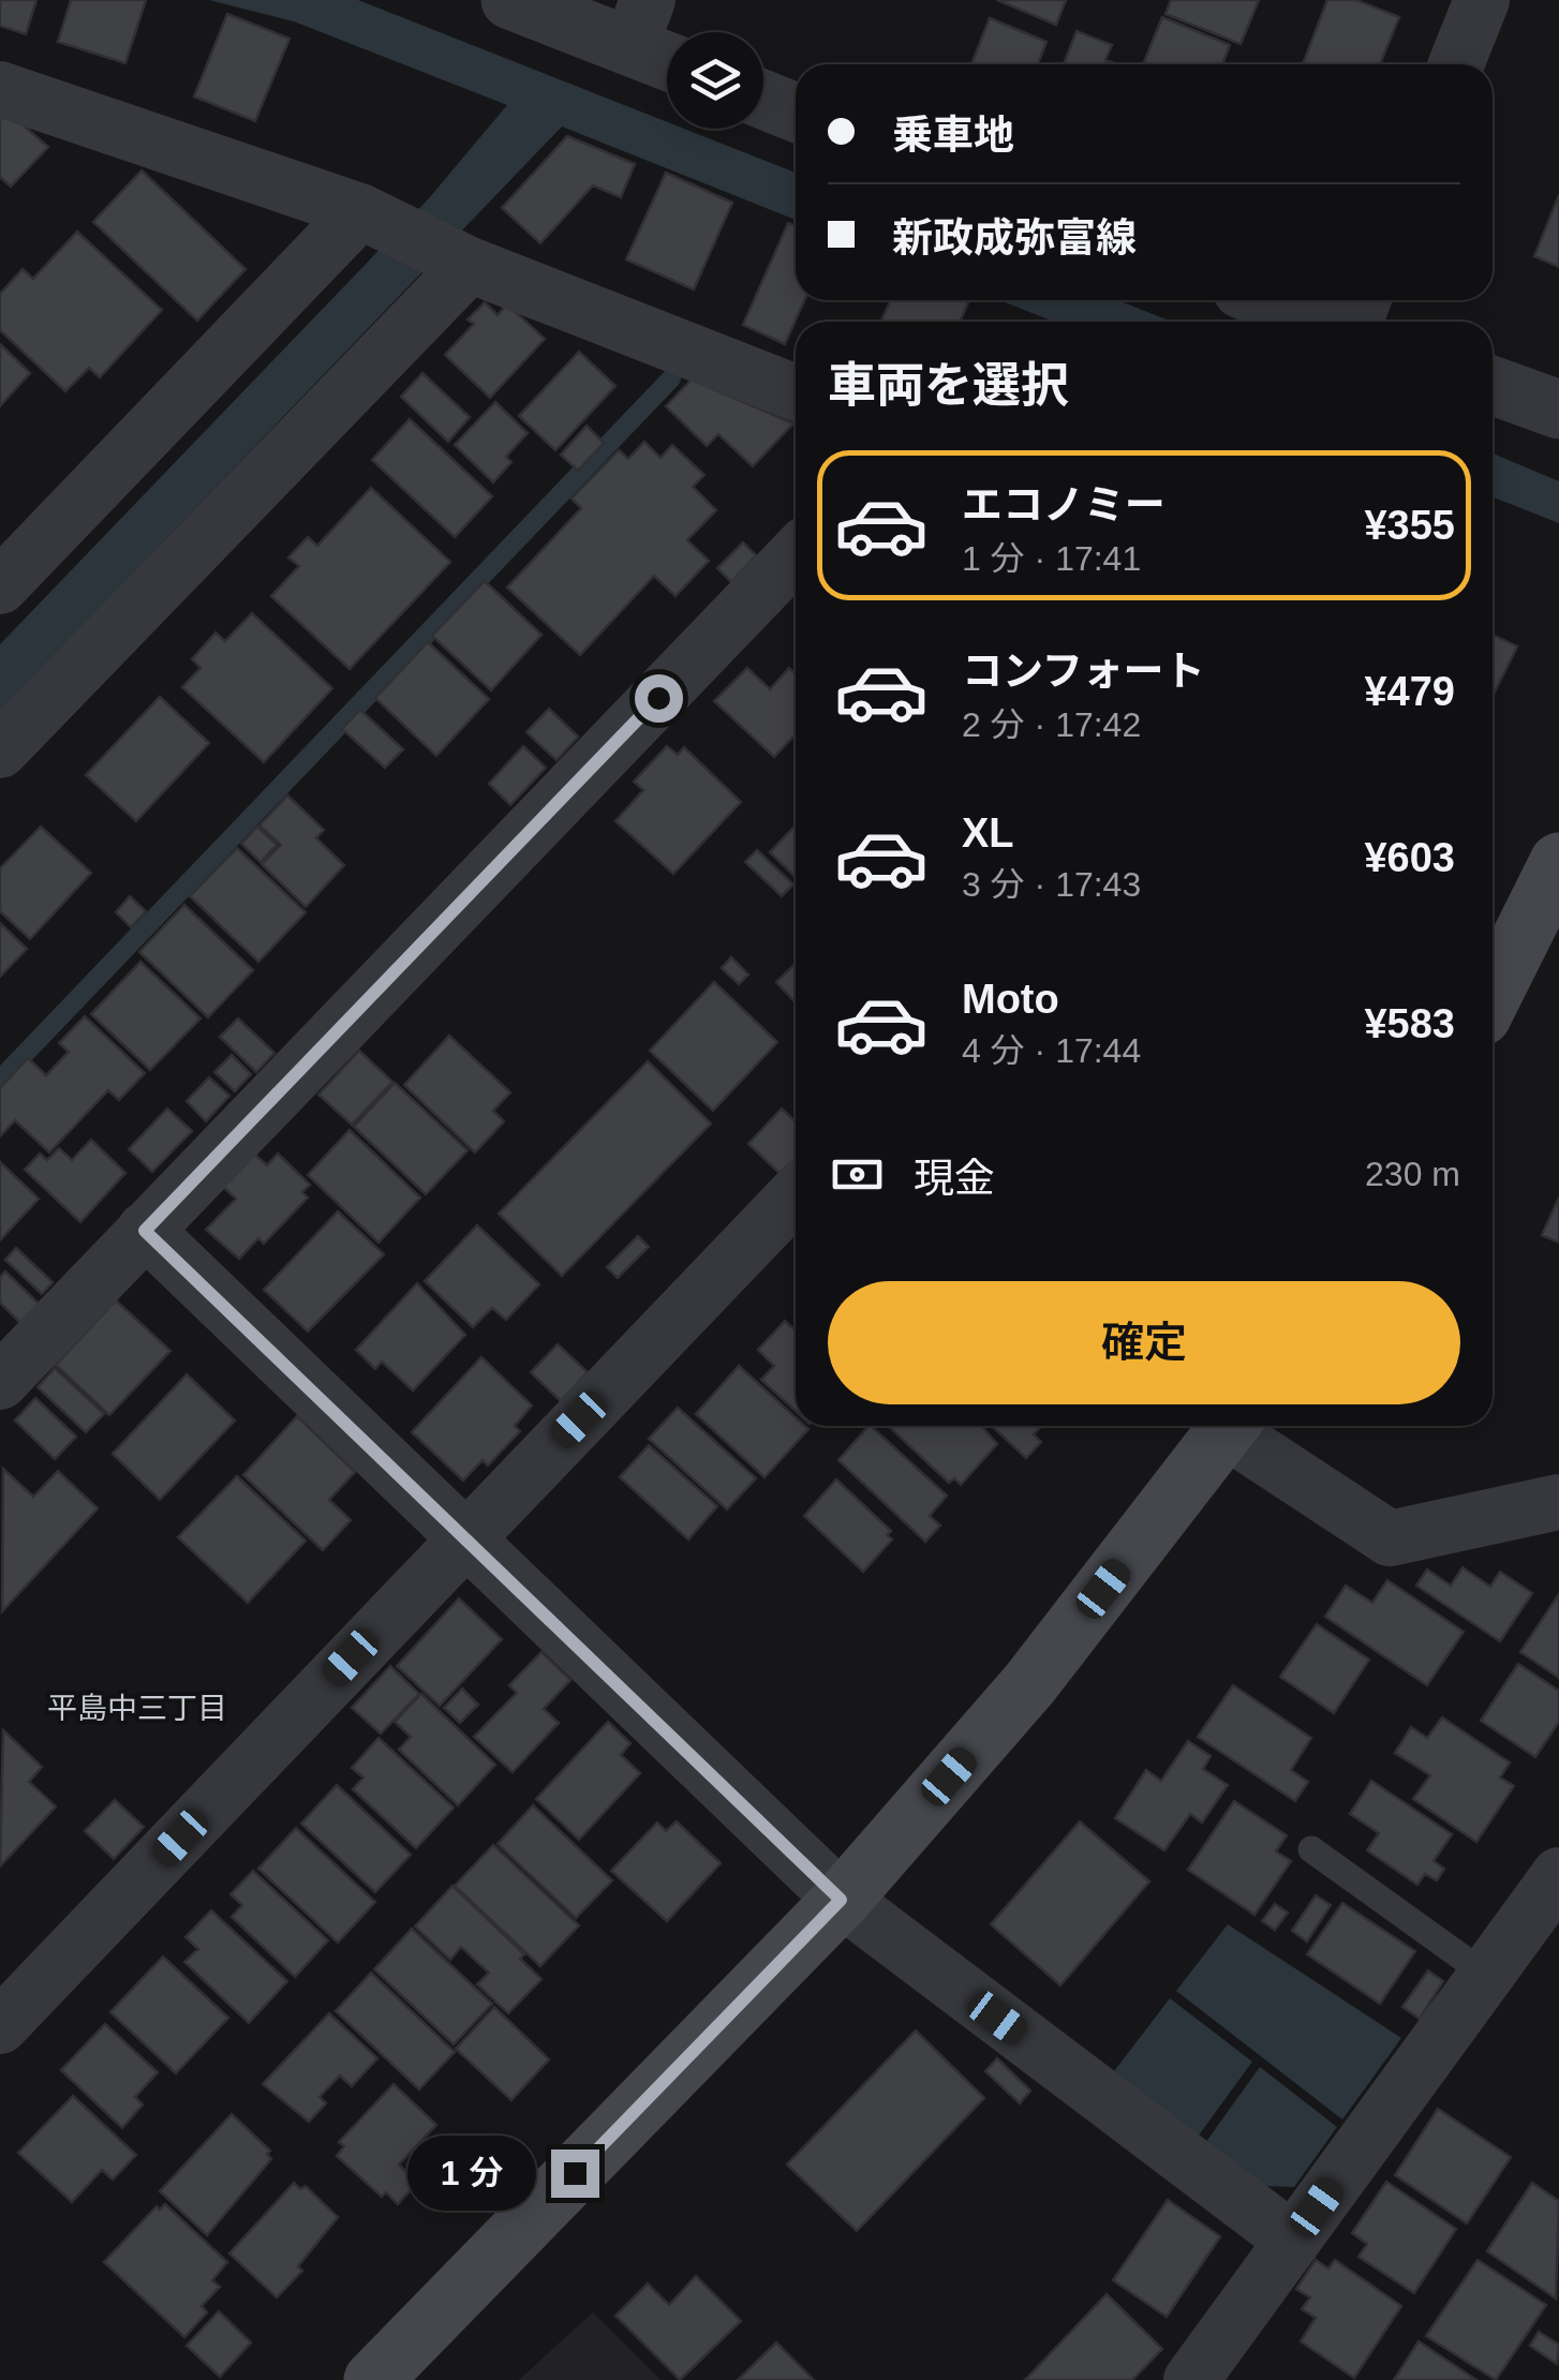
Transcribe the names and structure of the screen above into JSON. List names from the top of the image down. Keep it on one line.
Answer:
{"districts":["平島中三丁目"],"page":{"banner":["乗車地","新政成弥富線"],"heading":"車両を選択","list":[{"name":"エコノミー","note":"1 分 · 17:41","value":"¥355"},{"name":"コンフォート","note":"2 分 · 17:42","value":"¥479"},{"name":"XL","note":"3 分 · 17:43","value":"¥603"},{"name":"Moto","note":"4 分 · 17:44","value":"¥583"}],"pay":["現金","230 m"],"buttons":"確定","bubble":"1 分"}}
